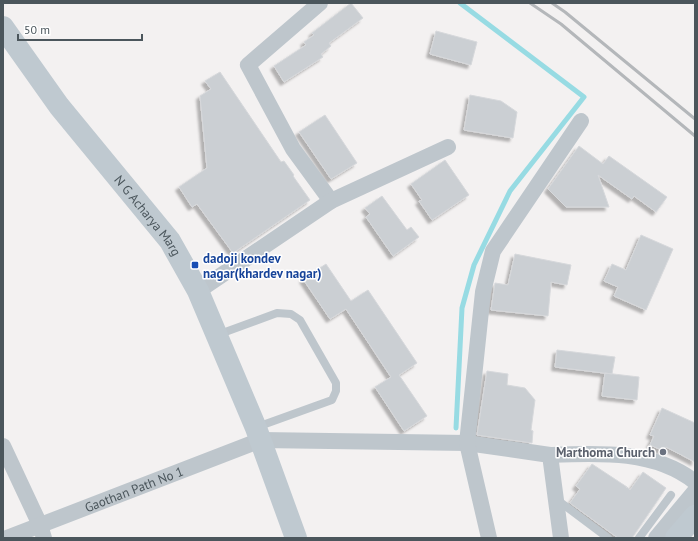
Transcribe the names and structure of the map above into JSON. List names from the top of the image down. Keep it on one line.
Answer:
{"streets":{"main road":["N G Acharya Marg"],"street":["Gaothan Path No 1"]},"crossings":[["N G Acharya Marg","Gaothan Path No 1"]],"places":{"transit":["dadoji kondev nagar(khardev nagar)"],"other":["Marthoma Church"]},"scale_bar":"50 m"}
